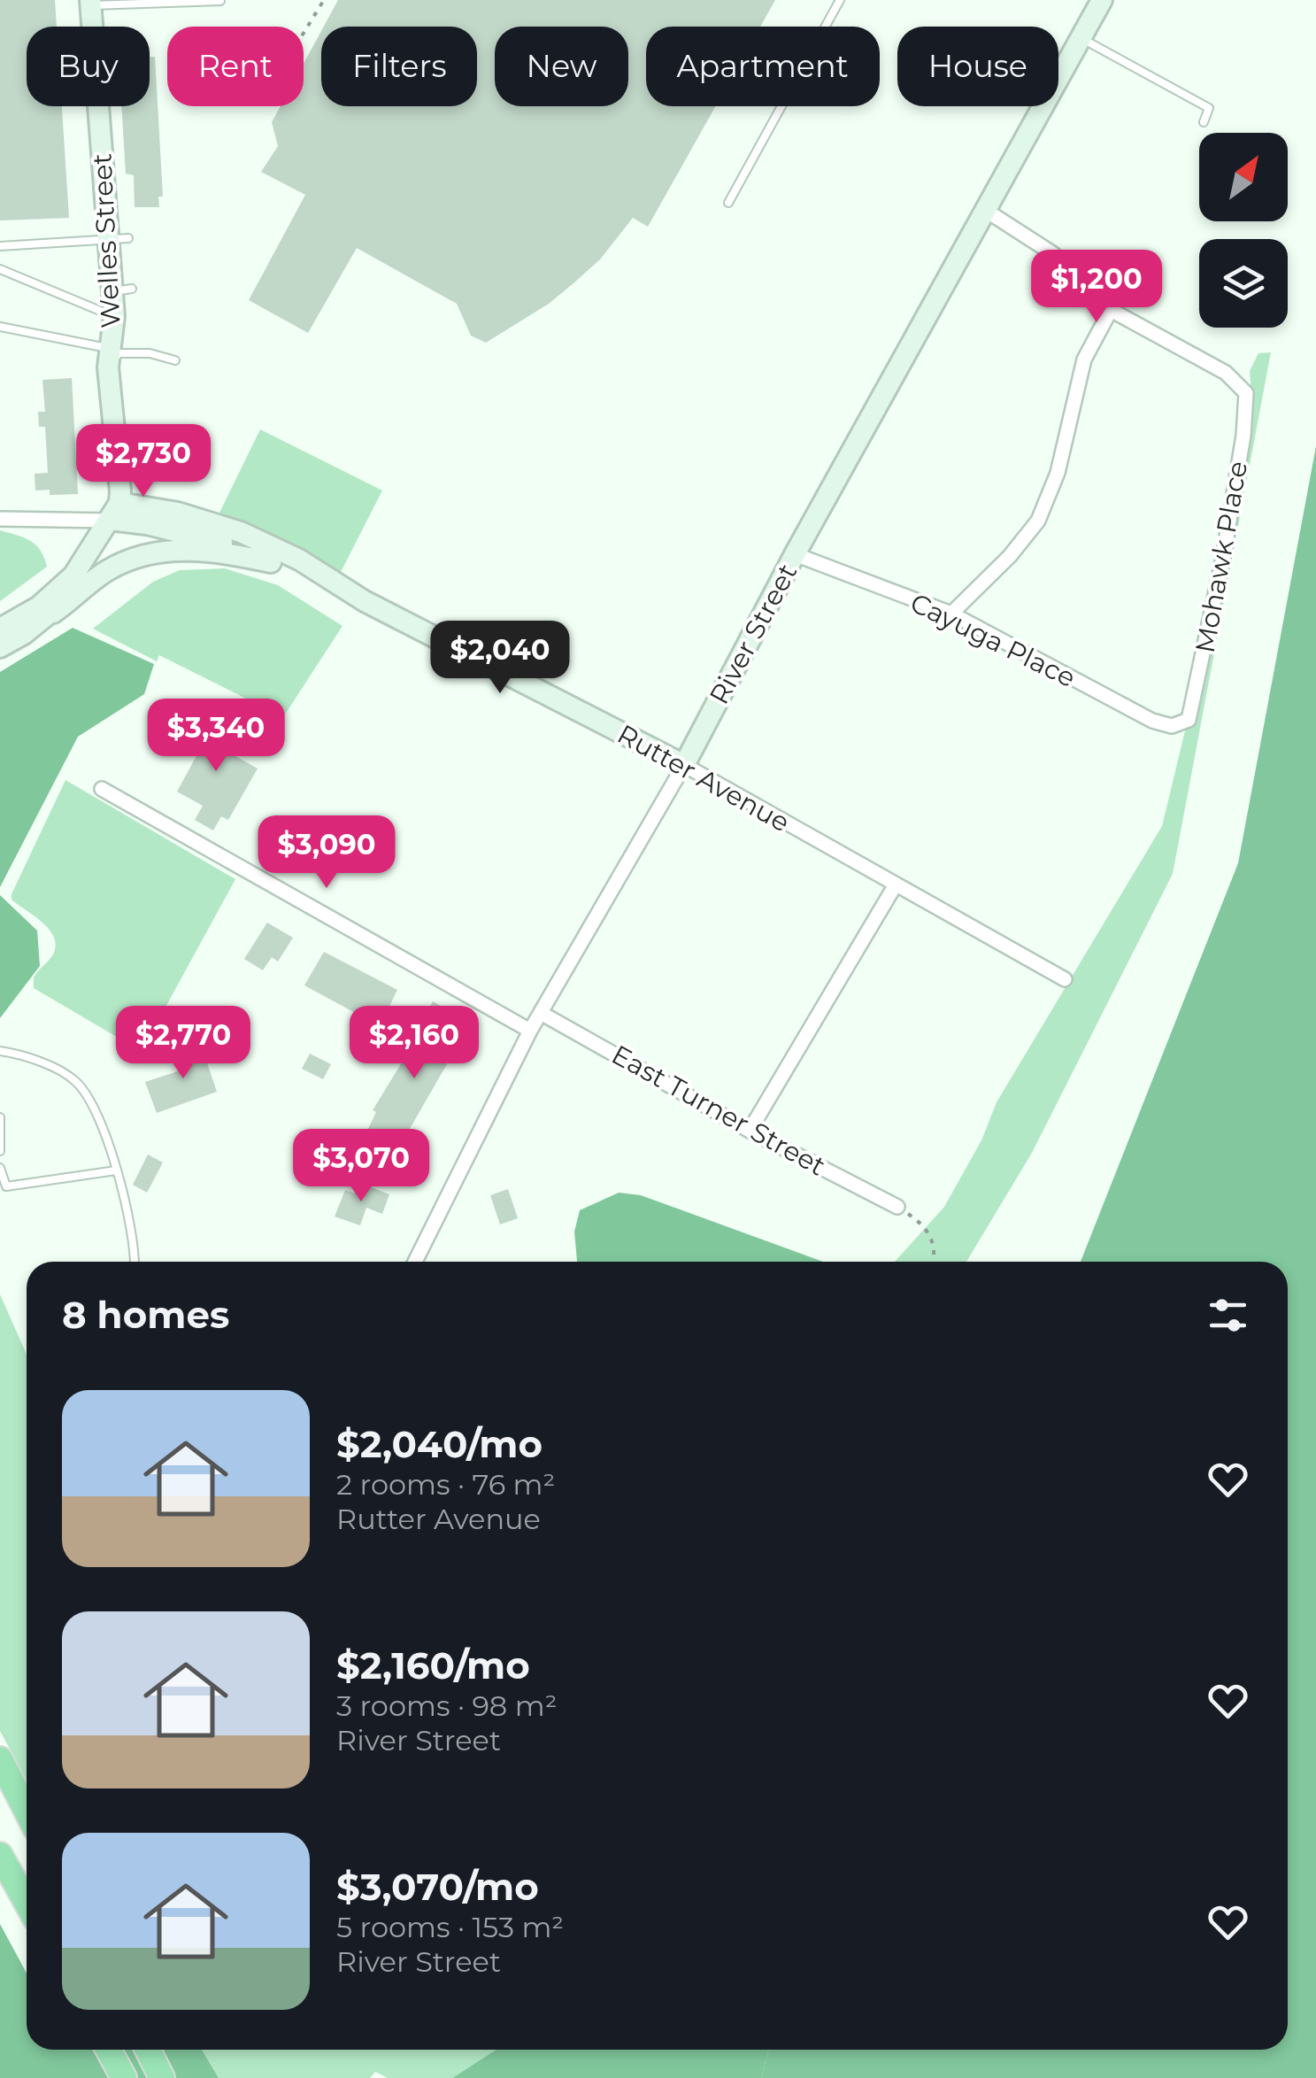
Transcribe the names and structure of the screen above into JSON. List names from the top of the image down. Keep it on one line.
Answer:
{"streets":{"street":["Welles Street","Mohawk Place","River Street","Cayuga Place","Rutter Avenue","East Turner Street"]},"crossings":[["Welles Street","Rutter Avenue"],["Mohawk Place","Cayuga Place"],["River Street","Cayuga Place"],["River Street","Rutter Avenue"],["River Street","East Turner Street"]],"north":"top right","page":{"chip":["Buy","Rent","Filters","New","Apartment","House"],"price":["$1,200","$2,730","$2,040","$3,340","$3,090","$2,770","$2,160","$3,070"],"heading":"8 homes","list":[{"name":"$2,040/mo","note":"2 rooms · 76 m² · Rutter Avenue"},{"name":"$2,160/mo","note":"3 rooms · 98 m² · River Street"},{"name":"$3,070/mo","note":"5 rooms · 153 m² · River Street"}]}}
